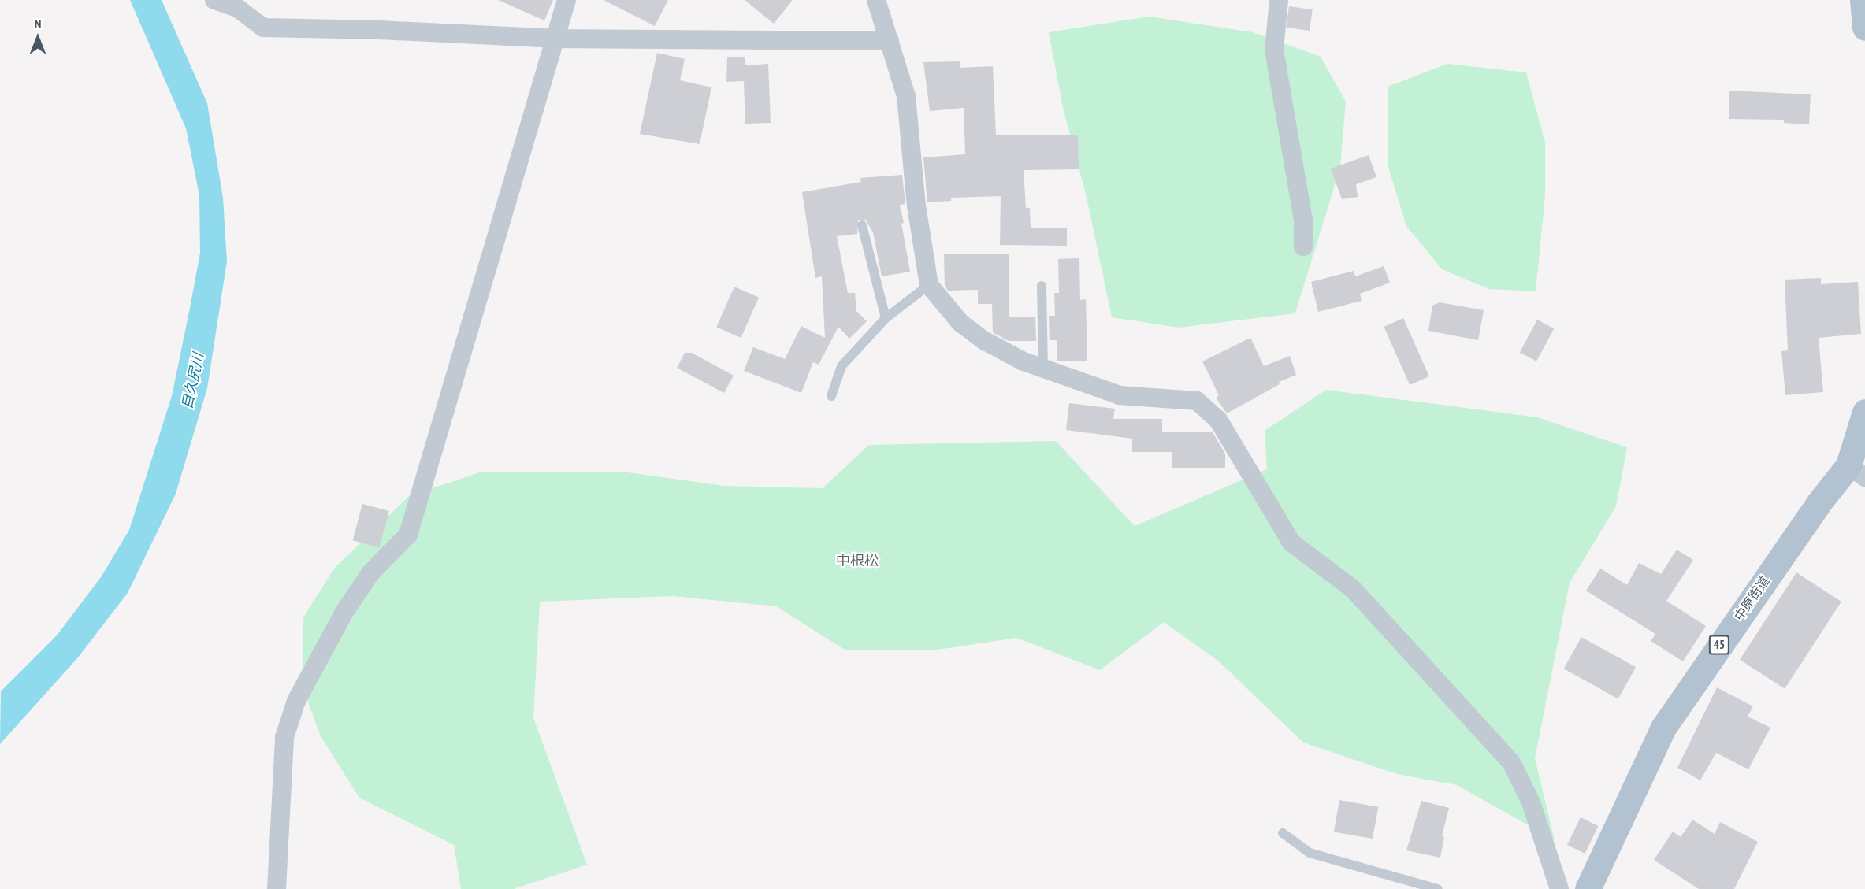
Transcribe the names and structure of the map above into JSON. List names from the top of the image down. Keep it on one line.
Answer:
{"streets":{"main road":["中原街道","45"]},"districts":["中根松"],"water":["目久尻川"],"north":"top"}
